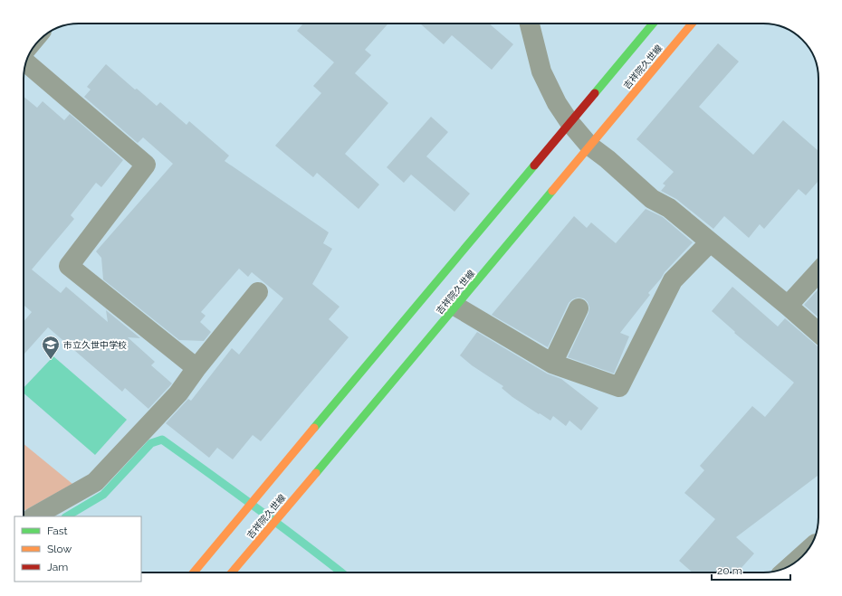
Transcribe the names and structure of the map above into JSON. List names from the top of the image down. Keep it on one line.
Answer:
{"streets":{"street":["吉祥院久世線"]},"places":{"school or university":["市立久世中学校"]},"legend":["Fast","Slow","Jam"],"scale_bar":"20 m"}
